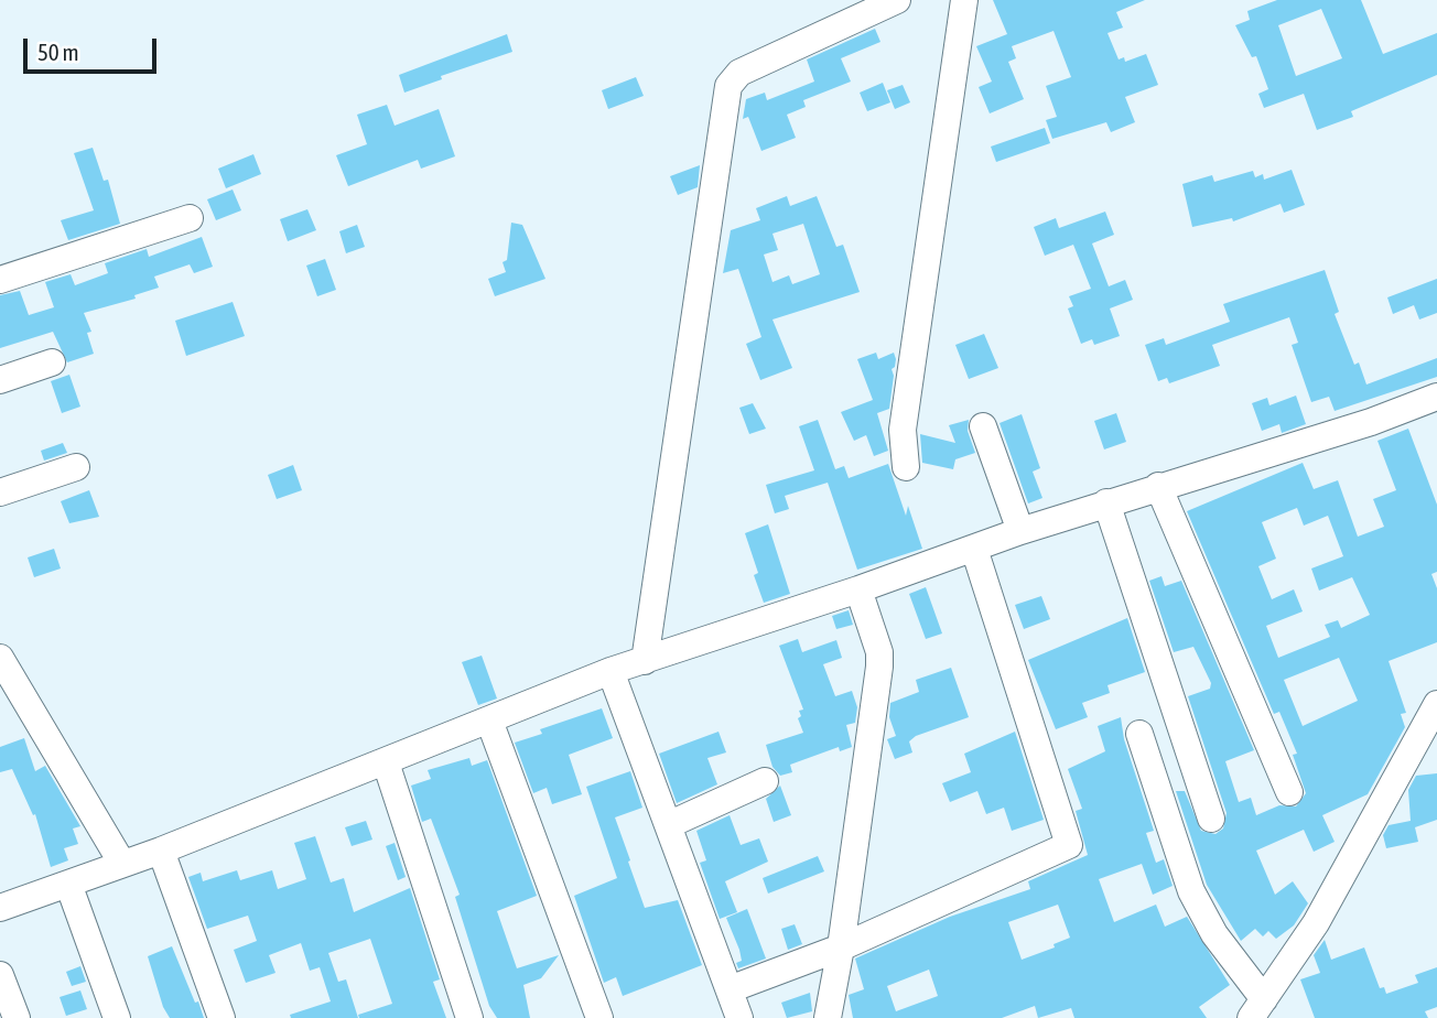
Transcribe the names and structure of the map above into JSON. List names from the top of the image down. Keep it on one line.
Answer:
{"scale_bar":"50 m"}
